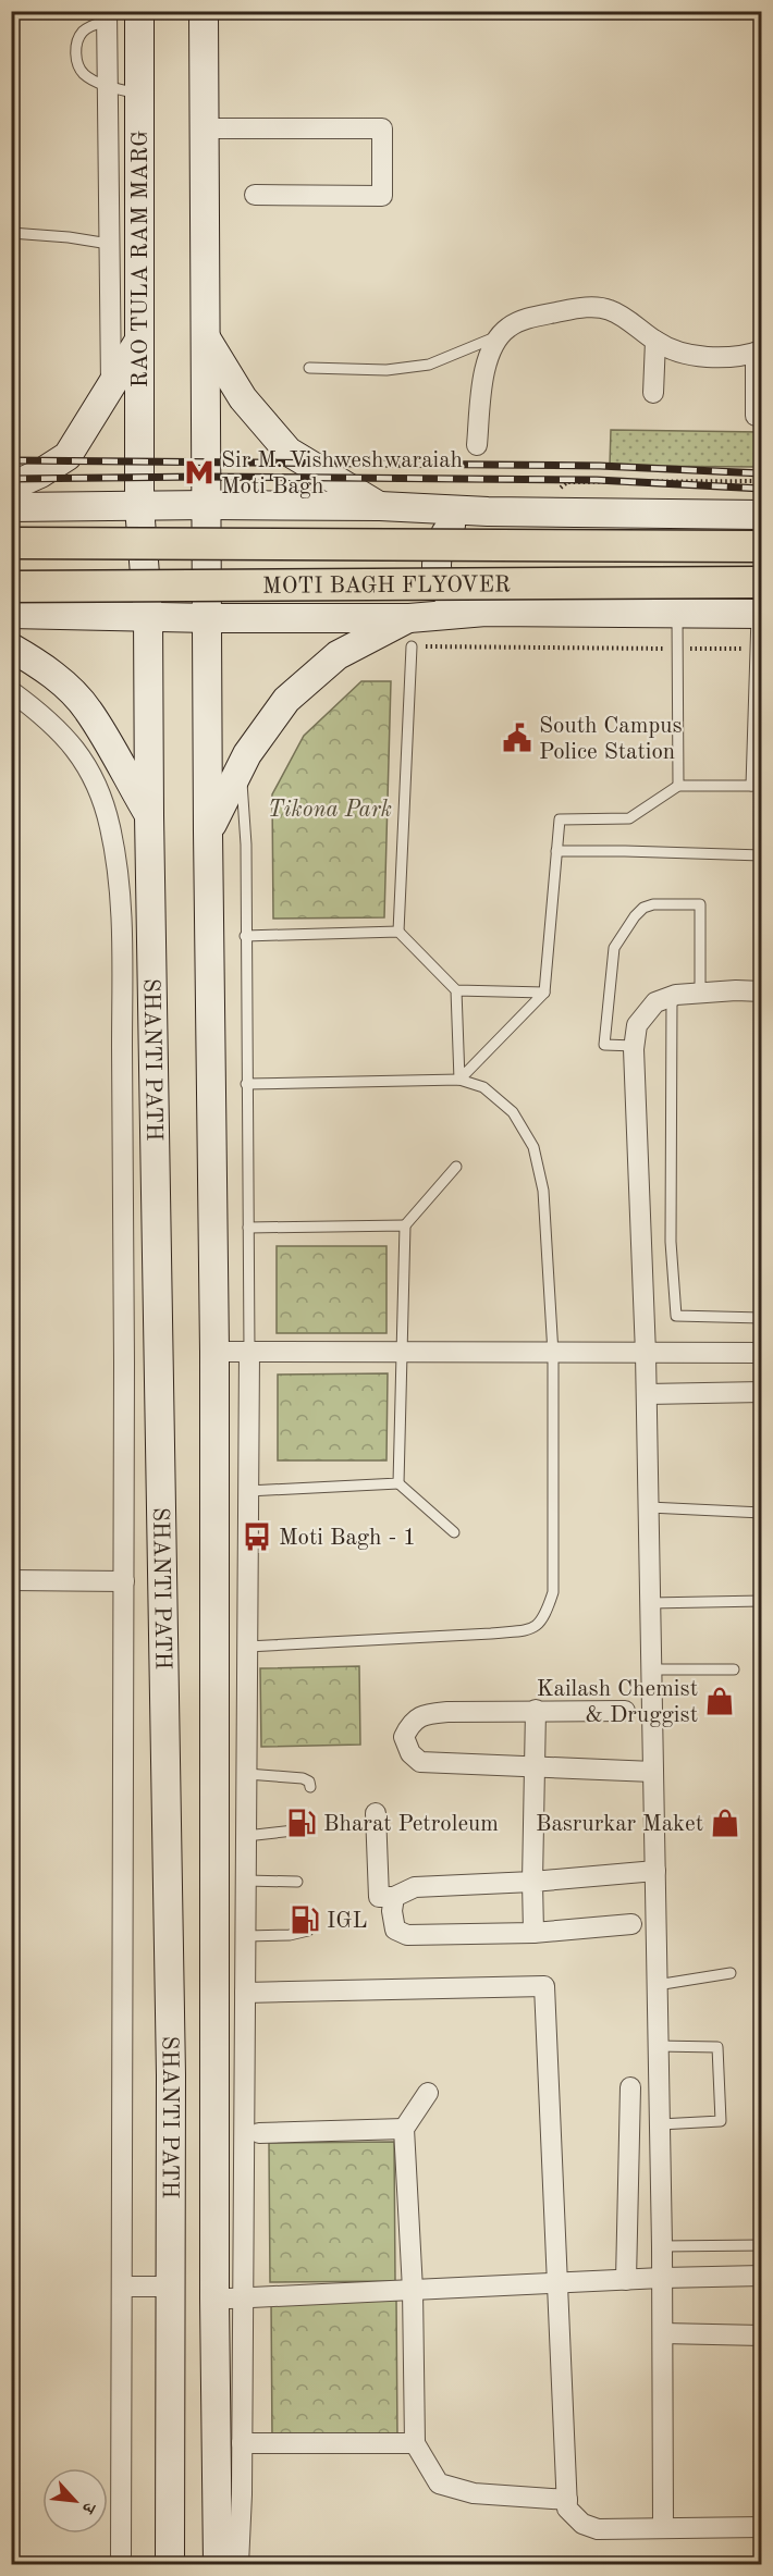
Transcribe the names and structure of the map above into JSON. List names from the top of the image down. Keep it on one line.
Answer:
{"streets":{"main road":["RAO TULA RAM MARG","MOTI BAGH FLYOVER","SHANTI PATH"]},"crossings":[["RAO TULA RAM MARG","SHANTI PATH"]],"parks":["Tikona Park"],"places":{"metro station":["Sir M. Vishweshwaraiah Moti Bagh"],"public building":["South Campus Police Station"],"bus stop":["Moti Bagh - 1"],"shop":["Kailash Chemist & Druggist","Basrurkar Maket"],"fuel station":["Bharat Petroleum","IGL"]},"north":"bottom right"}
